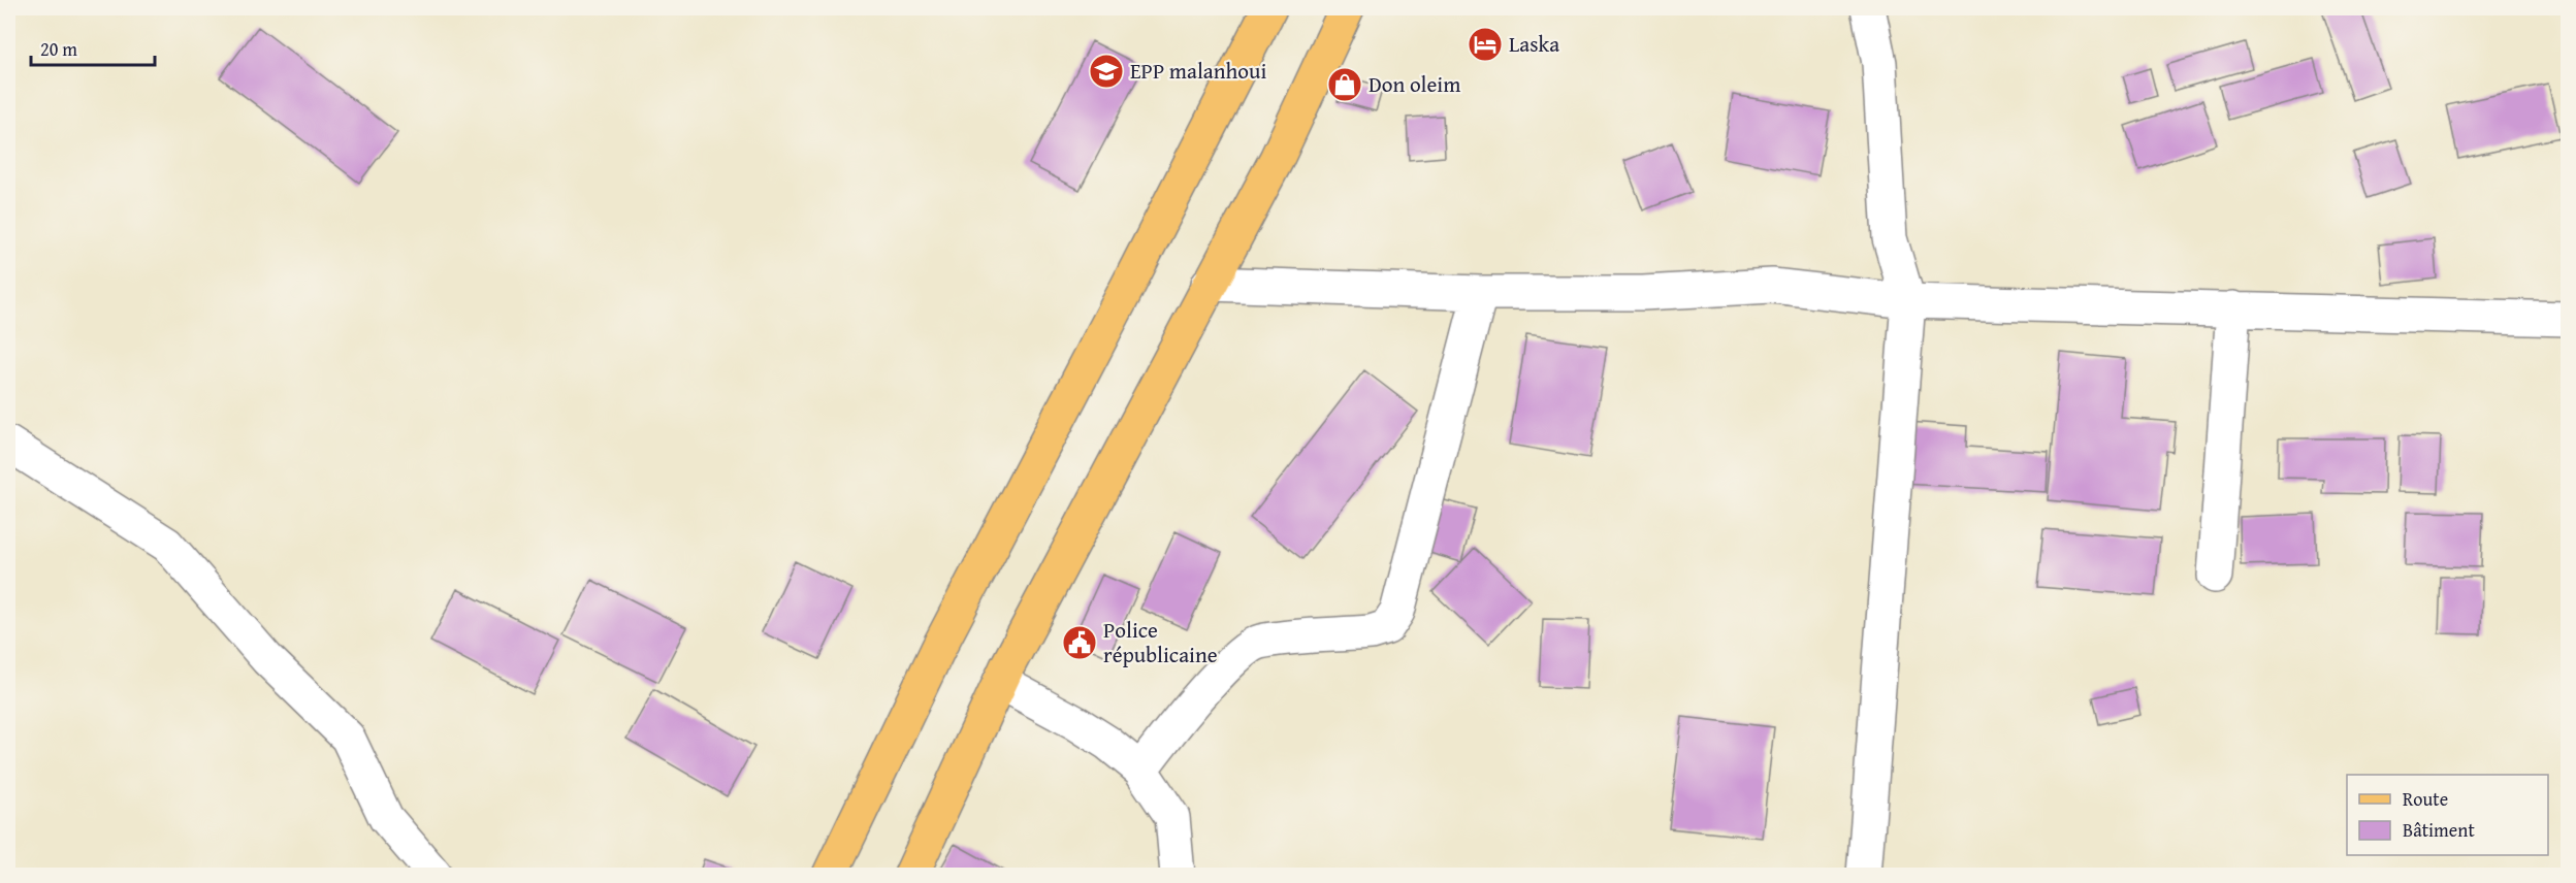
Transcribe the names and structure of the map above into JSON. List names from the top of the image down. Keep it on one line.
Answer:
{"places":{"hotel":["Laska"],"school or university":["EPP malanhoui"],"shop":["Don oleim"],"public building":["Police républicaine"]},"legend":["Route","Bâtiment"],"scale_bar":"20 m"}
